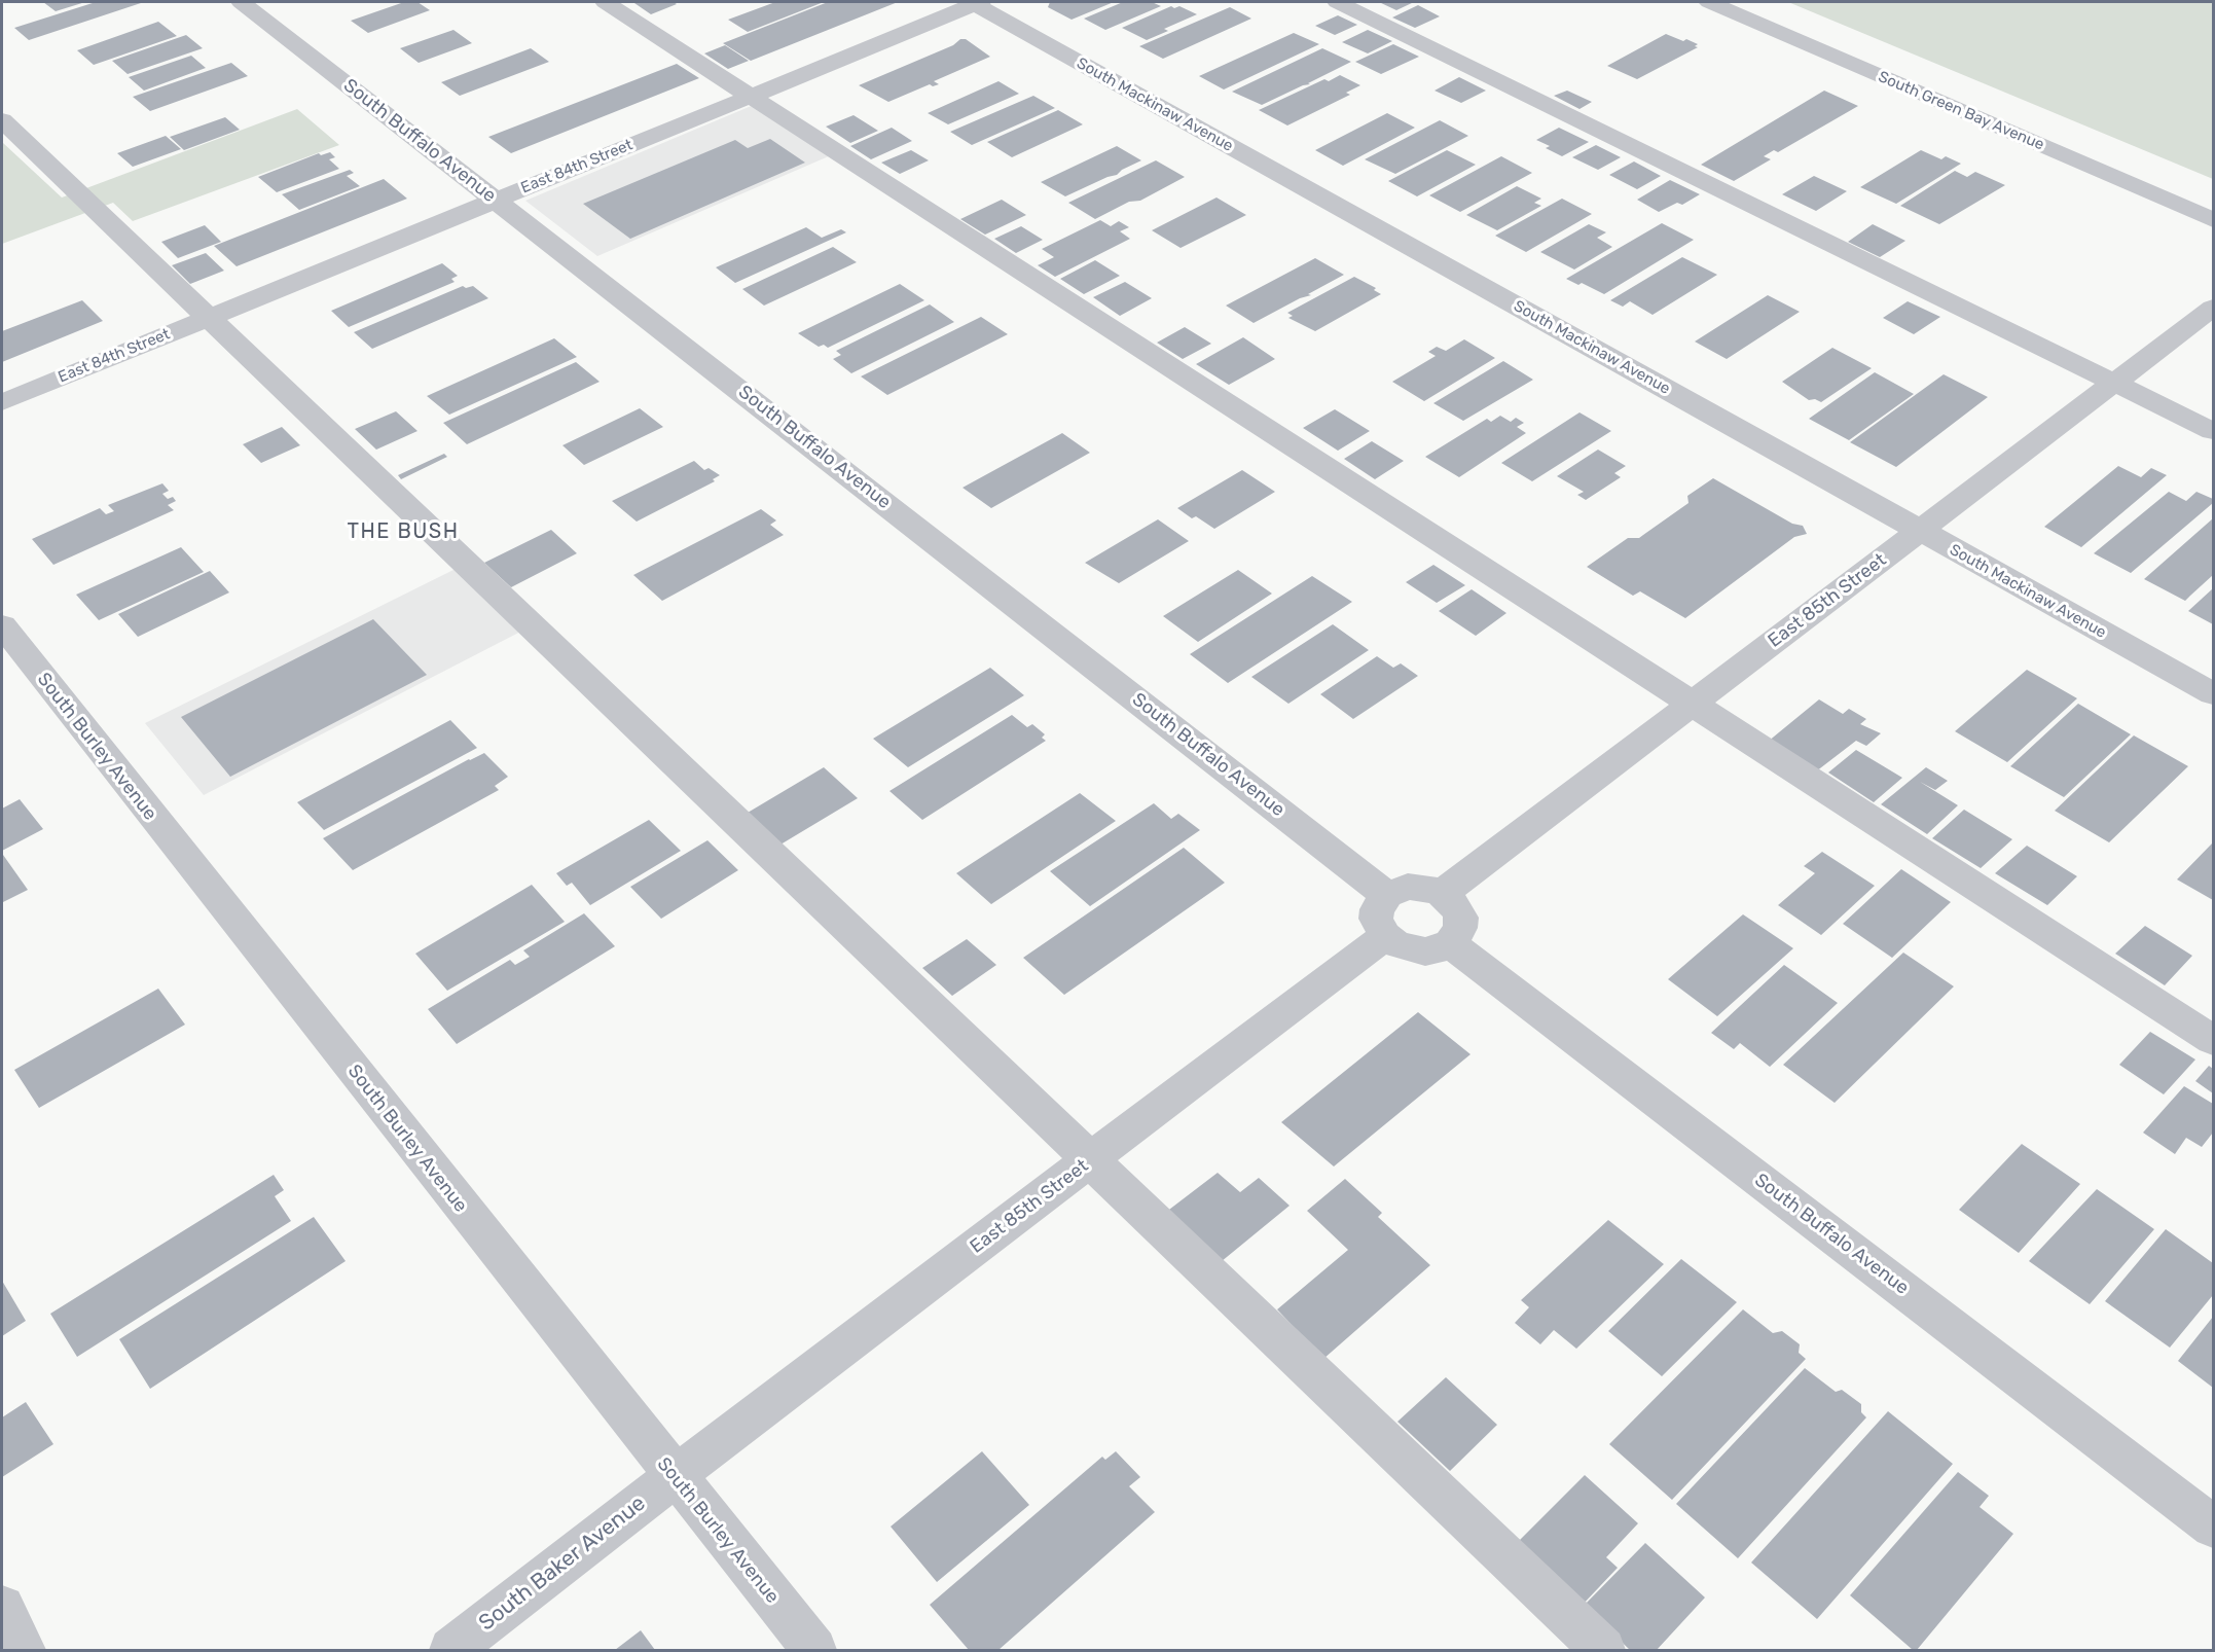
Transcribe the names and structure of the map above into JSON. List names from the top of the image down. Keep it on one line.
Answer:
{"streets":{"street":["South Mackinaw Avenue","South Green Bay Avenue","South Buffalo Avenue","East 84th Street","East 85th Street","South Burley Avenue","South Baker Avenue"]},"crossings":[["South Mackinaw Avenue","East 84th Street"],["South Mackinaw Avenue","East 85th Street"],["South Buffalo Avenue","East 84th Street"],["South Buffalo Avenue","East 85th Street"],["East 85th Street","South Burley Avenue"],["East 85th Street","South Baker Avenue"],["South Burley Avenue","South Baker Avenue"]],"districts":["THE BUSH"]}
